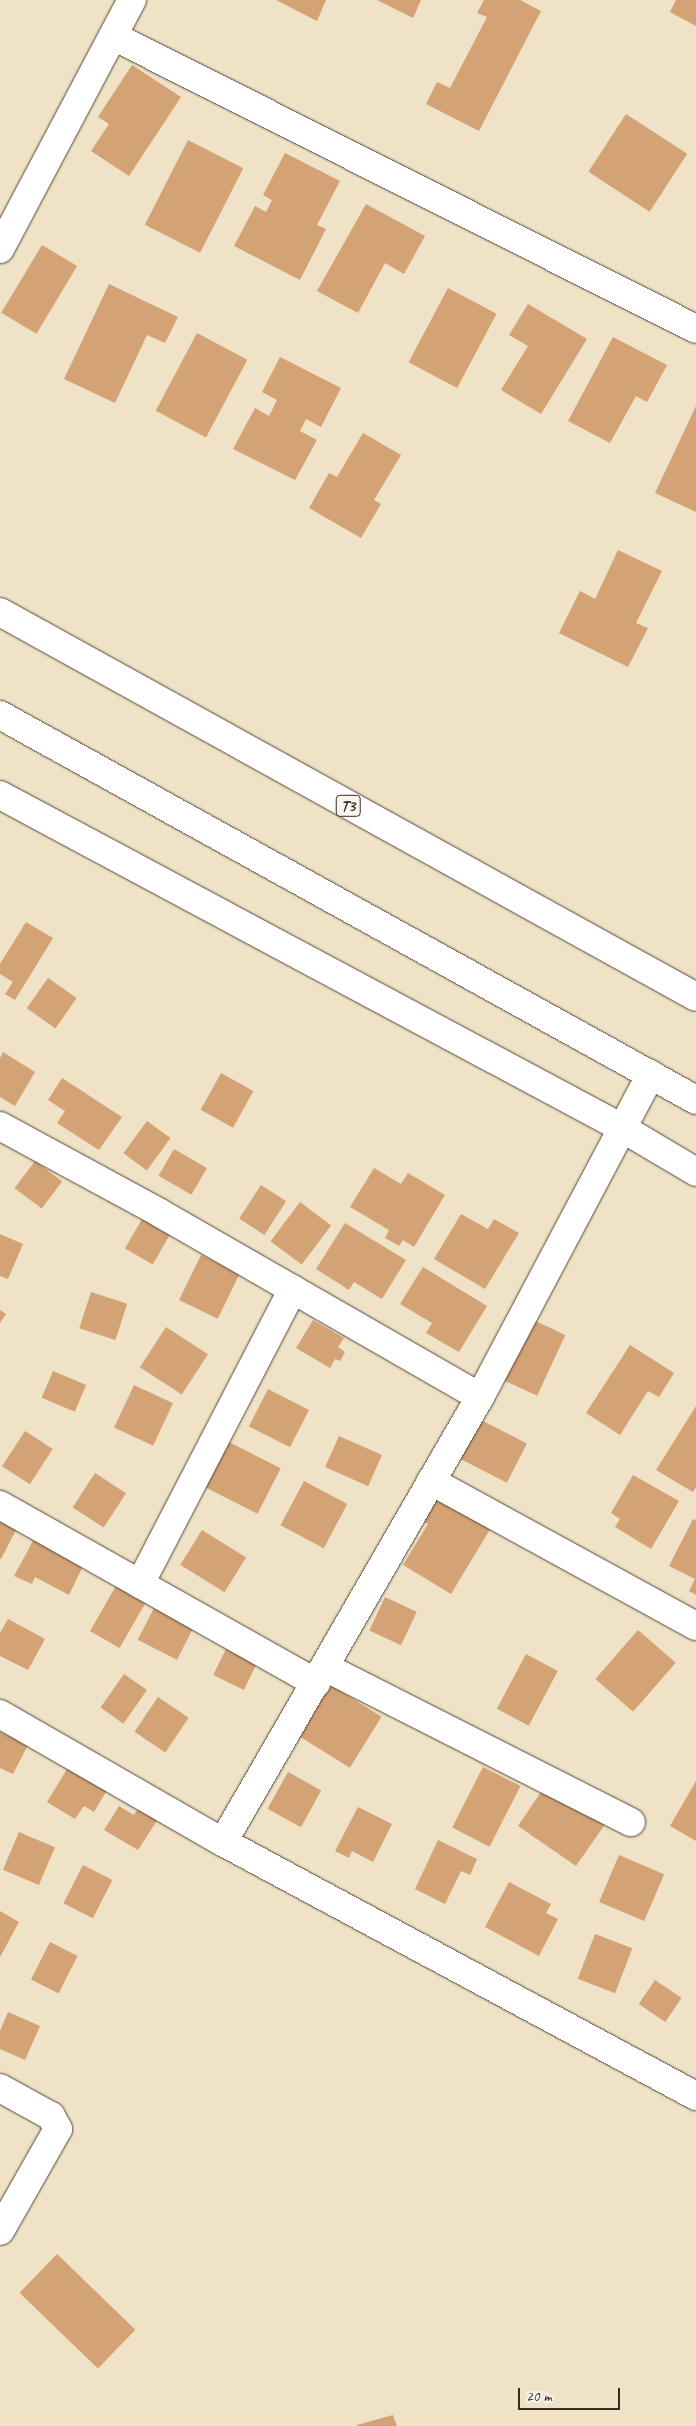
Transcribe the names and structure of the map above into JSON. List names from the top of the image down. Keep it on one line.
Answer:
{"streets":{"main road":["T3"]},"scale_bar":"20 m"}
